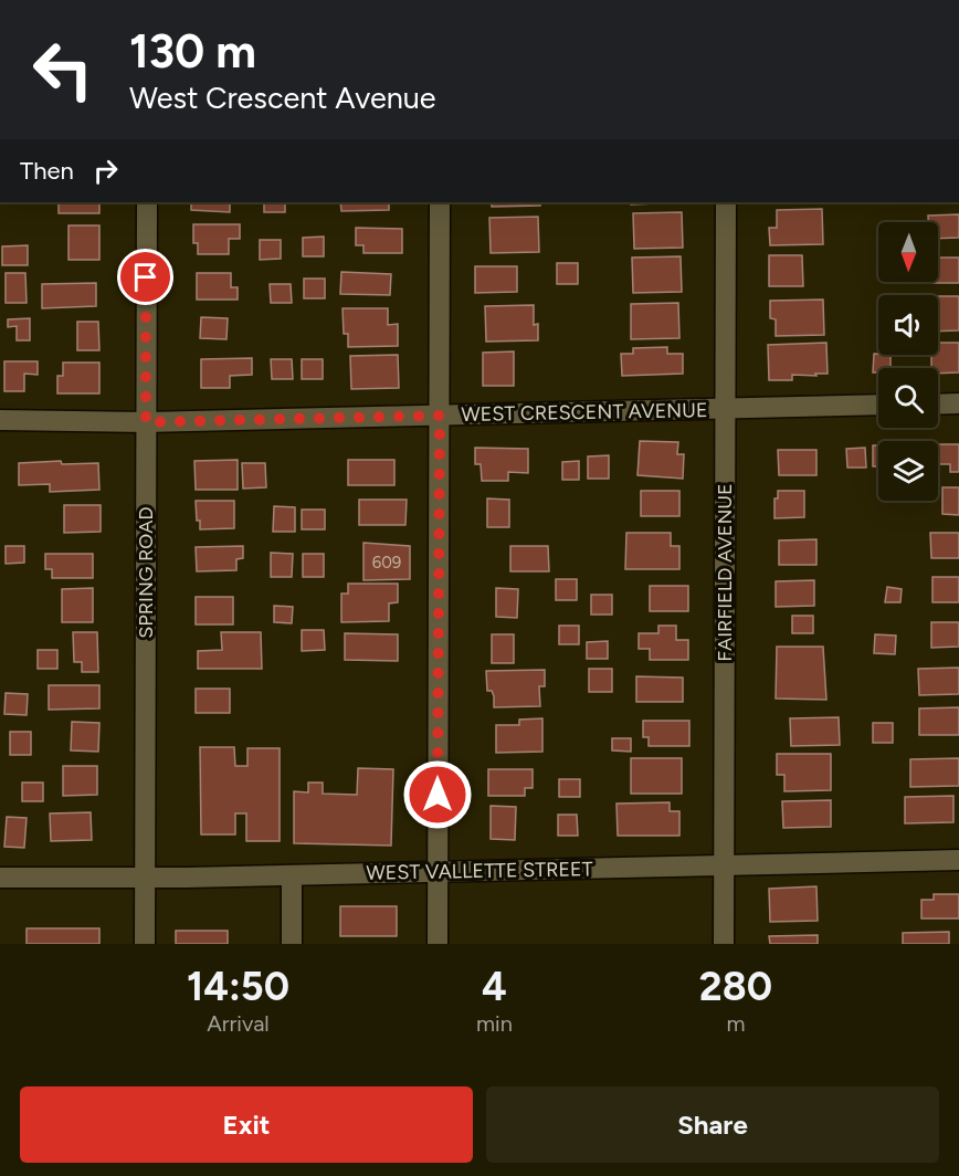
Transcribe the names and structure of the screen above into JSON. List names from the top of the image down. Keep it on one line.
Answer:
{"streets":{"street":["WEST CRESCENT AVENUE","SPRING ROAD","FAIRFIELD AVENUE","WEST VALLETTE STREET"]},"crossings":[["WEST CRESCENT AVENUE","SPRING ROAD"],["WEST CRESCENT AVENUE","FAIRFIELD AVENUE"],["SPRING ROAD","WEST VALLETTE STREET"],["FAIRFIELD AVENUE","WEST VALLETTE STREET"]],"house_numbers":["609"],"north":"bottom","page":{"turn":["130 m","West Crescent Avenue"],"then":"Then","eta":["14:50","Arrival","4","min","280","m"],"buttons":["Exit","Share"]}}
